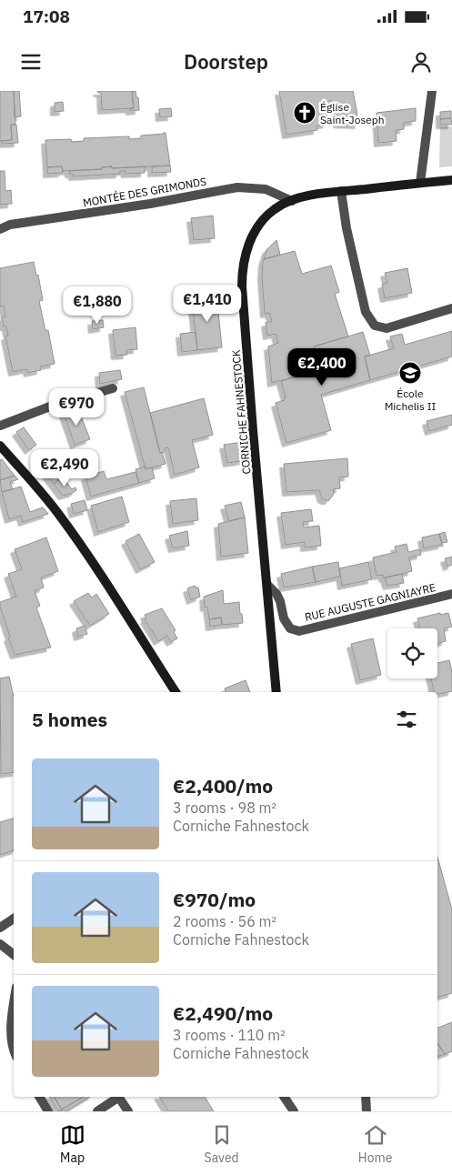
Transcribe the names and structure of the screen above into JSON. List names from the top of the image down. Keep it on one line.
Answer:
{"streets":{"main road":["CORNICHE FAHNESTOCK"],"street":["MONTÉE DES GRIMONDS","RUE AUGUSTE GAGNIAYRE"]},"crossings":[["MONTÉE DES GRIMONDS","CORNICHE FAHNESTOCK"],["CORNICHE FAHNESTOCK","RUE AUGUSTE GAGNIAYRE"]],"places":{"church":["Église Saint-Joseph"],"school or university":["École Michelis II"]},"page":{"status":"17:08","header":"Doorstep","price":["€1,410","€1,880","€2,400","€970","€2,490"],"heading":"5 homes","list":[{"name":"€2,400/mo","note":"3 rooms · 98 m² · Corniche Fahnestock"},{"name":"€970/mo","note":"2 rooms · 56 m² · Corniche Fahnestock"},{"name":"€2,490/mo","note":"3 rooms · 110 m² · Corniche Fahnestock"}],"tabs":["Map","Saved","Home"]}}
